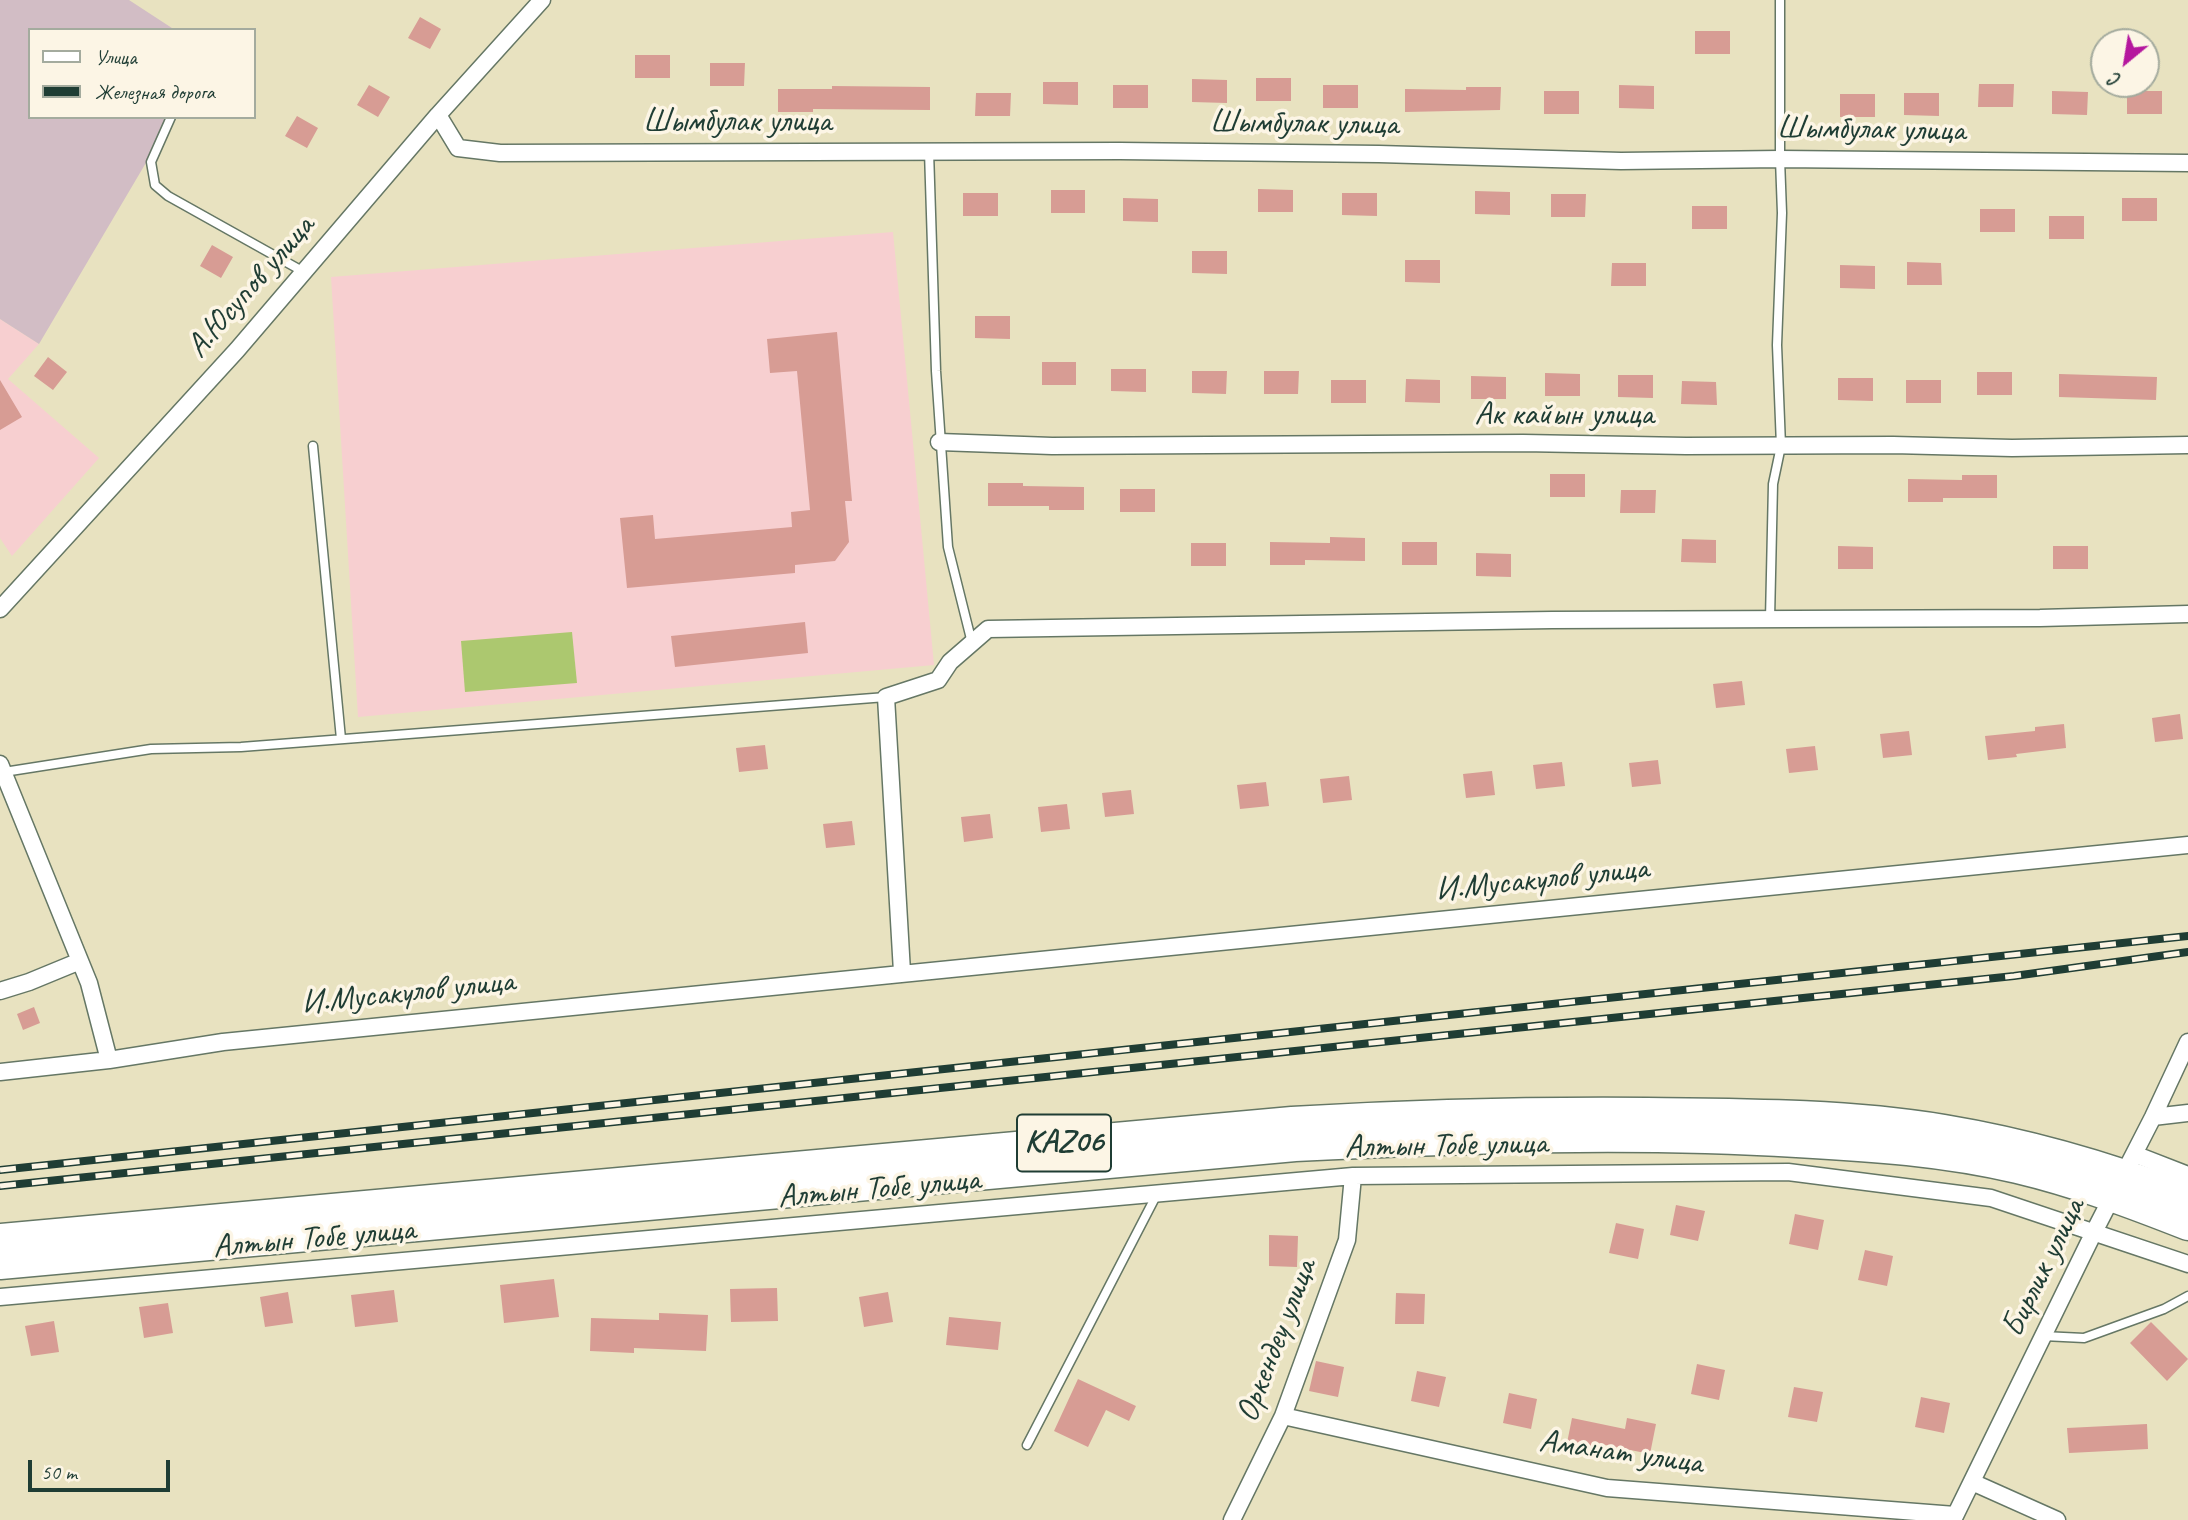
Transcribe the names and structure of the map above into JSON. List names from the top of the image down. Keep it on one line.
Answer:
{"streets":{"highway":["KАZ06"],"street":["Шымбулак улица","А.Юсупов улица","Ак кайын улица","И.Мусакулов улица","Алтын Тобе улица","Бирлик улица","Оркендеу улица","Аманат улица"]},"crossings":[["Шымбулак улица","А.Юсупов улица"],["KАZ06","Бирлик улица"],["Алтын Тобе улица","Бирлик улица"],["Алтын Тобе улица","Оркендеу улица"],["Бирлик улица","Аманат улица"],["Оркендеу улица","Аманат улица"]],"legend":["Улица","Железная дорога"],"scale_bar":"50 m","north":"bottom left"}
